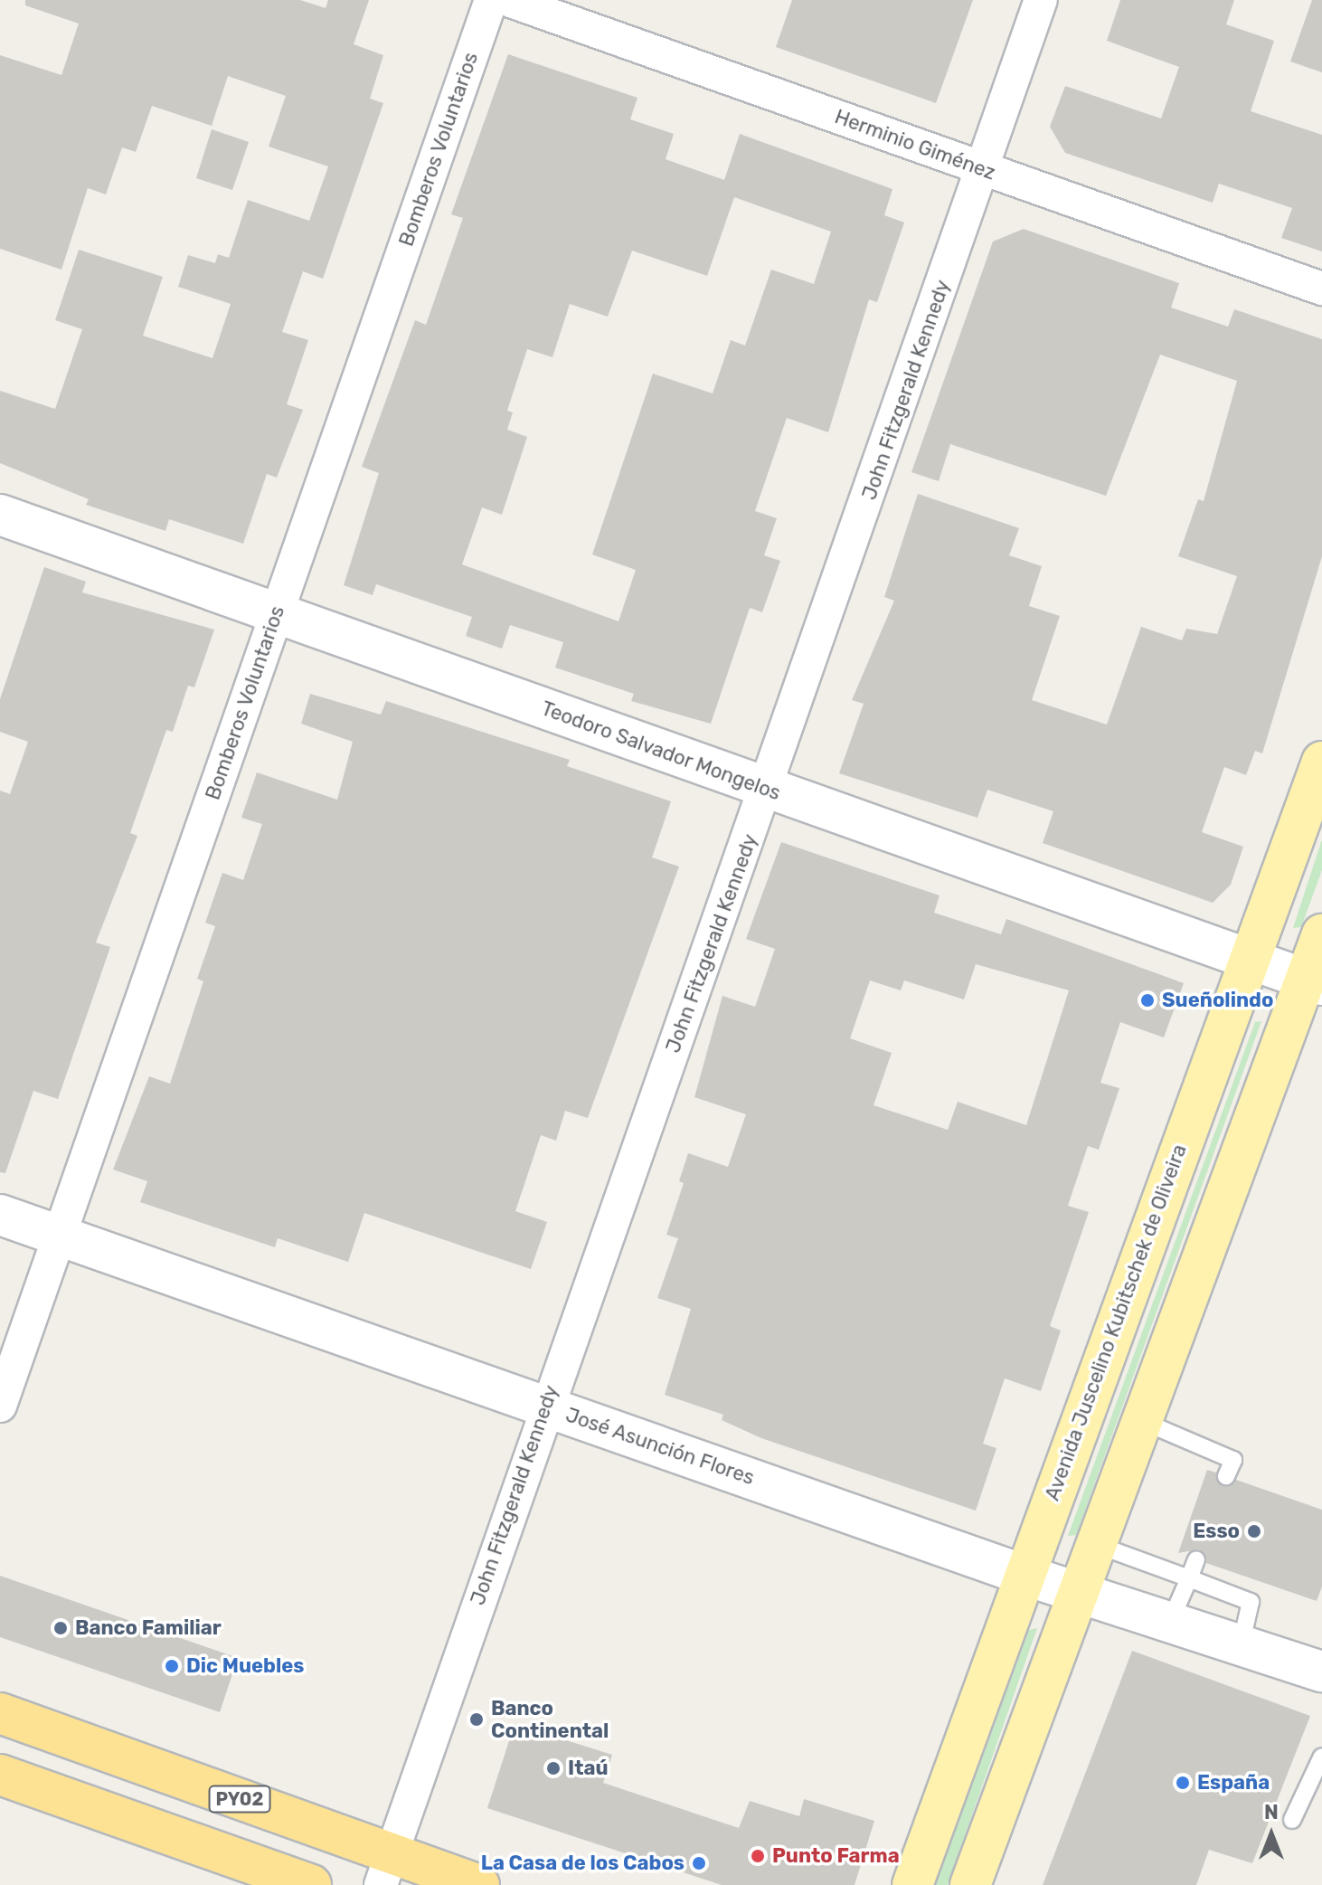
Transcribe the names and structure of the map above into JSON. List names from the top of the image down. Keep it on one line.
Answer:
{"streets":{"highway":["PY02"],"main road":["Avenida Juscelino Kubitschek de Oliveira"],"street":["Herminio Giménez","Bomberos Voluntarios","John Fitzgerald Kennedy","Teodoro Salvador Mongelos","José Asunción Flores"]},"crossings":[["Herminio Giménez","John Fitzgerald Kennedy"],["Bomberos Voluntarios","Teodoro Salvador Mongelos"],["Bomberos Voluntarios","José Asunción Flores"],["John Fitzgerald Kennedy","Teodoro Salvador Mongelos"],["John Fitzgerald Kennedy","José Asunción Flores"],["John Fitzgerald Kennedy","PY02"],["Teodoro Salvador Mongelos","Avenida Juscelino Kubitschek de Oliveira"],["Avenida Juscelino Kubitschek de Oliveira","José Asunción Flores"]],"places":["Sueñolindo","Esso","Banco Familiar","Dic Muebles","Banco Continental","Itaú","España","Punto Farma","La Casa de los Cabos"],"north":"top"}
